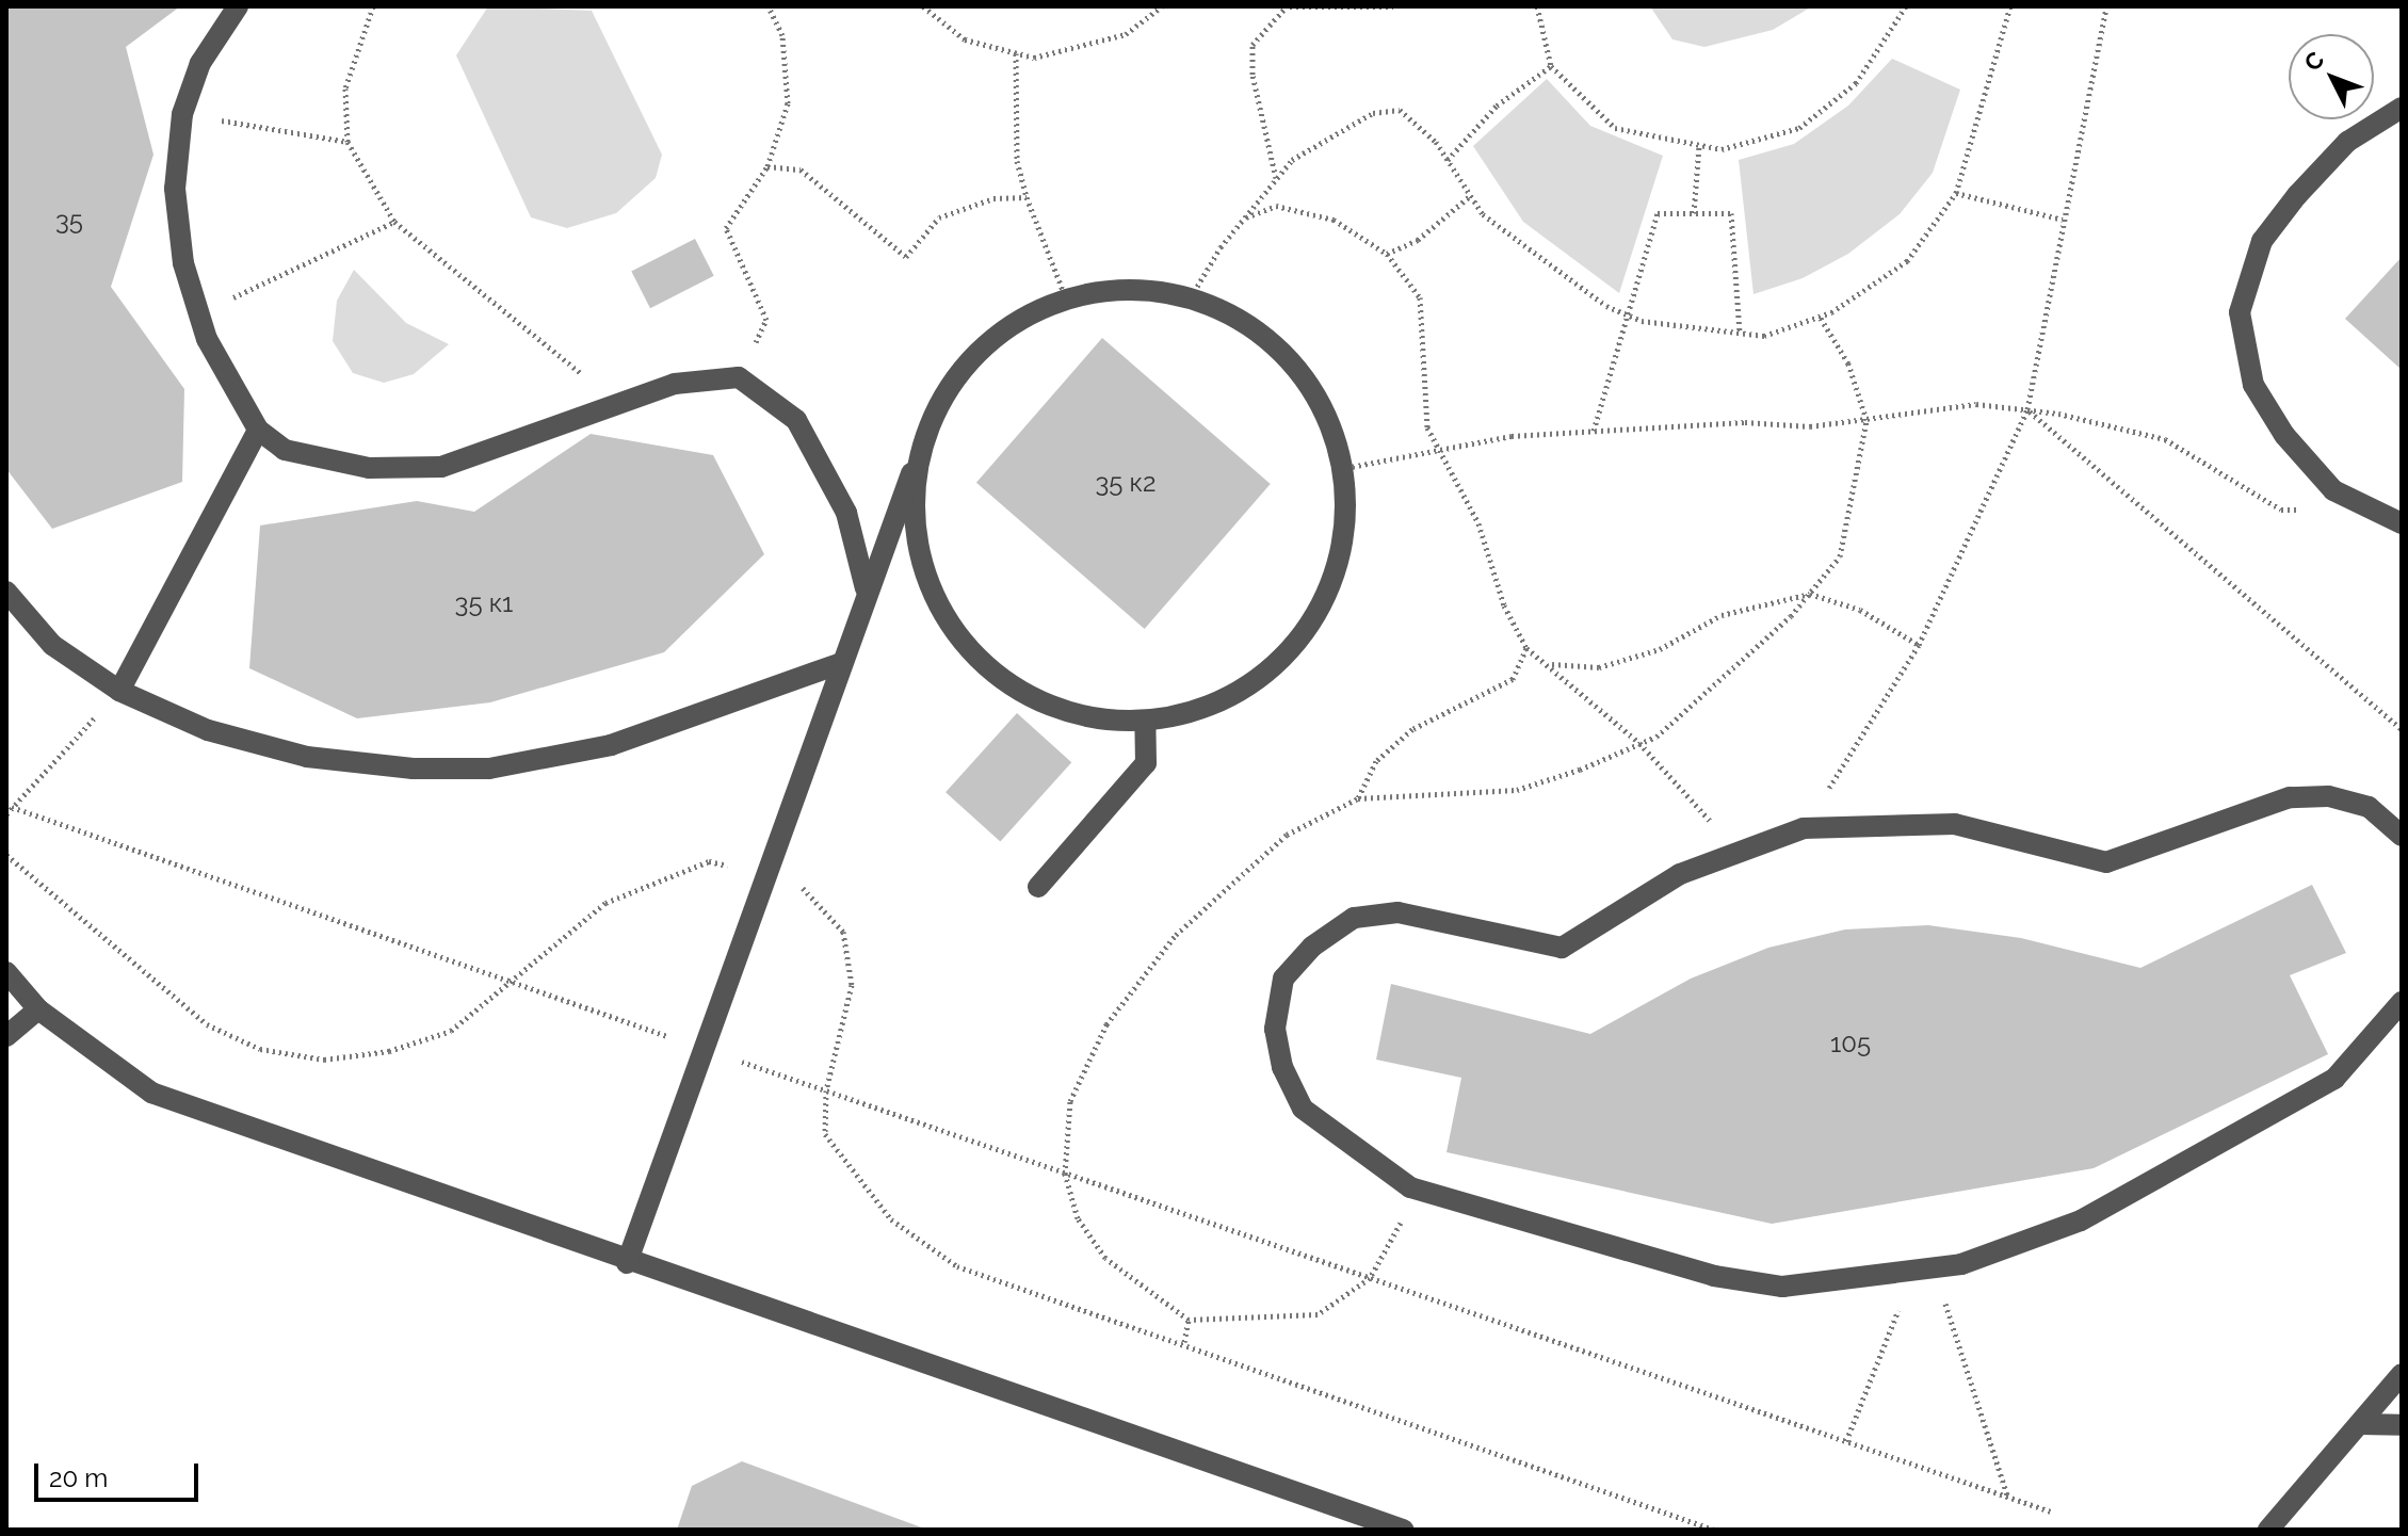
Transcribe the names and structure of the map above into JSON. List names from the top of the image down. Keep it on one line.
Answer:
{"house_numbers":["35","35 к2","35 к1","105"],"scale_bar":"20 m","north":"top left"}
